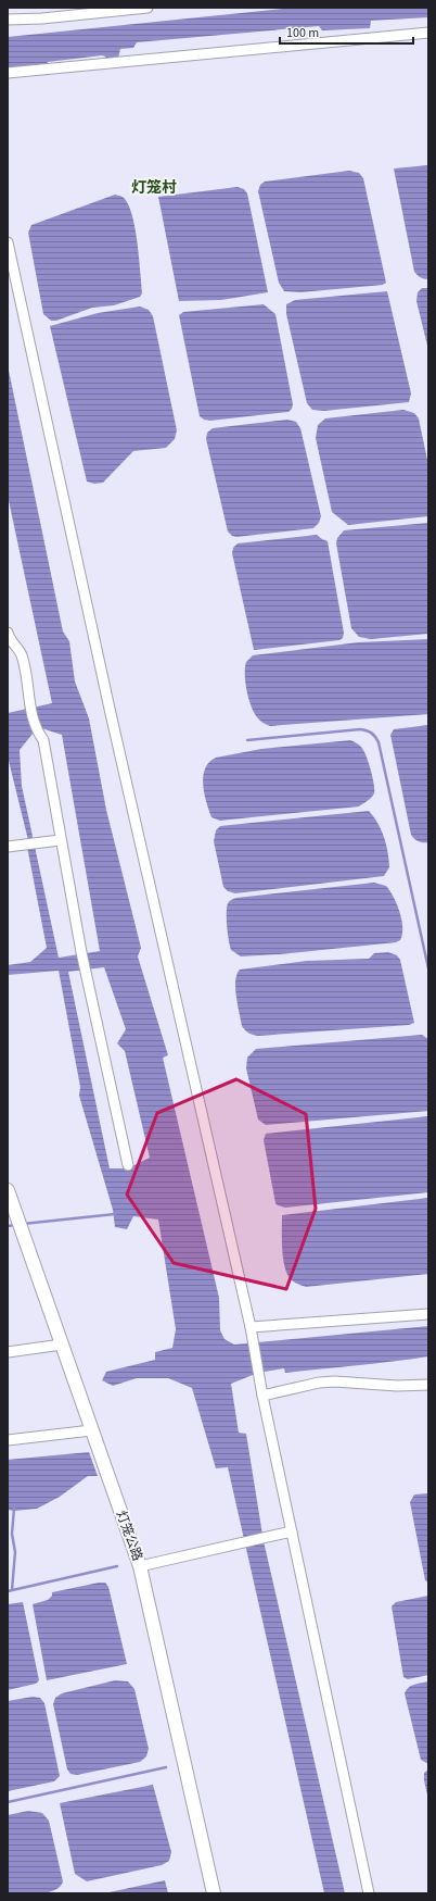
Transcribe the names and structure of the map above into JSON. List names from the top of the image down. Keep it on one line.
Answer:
{"streets":{"street":["灯笼公路"]},"districts":["灯笼村"],"scale_bar":"100 m"}
